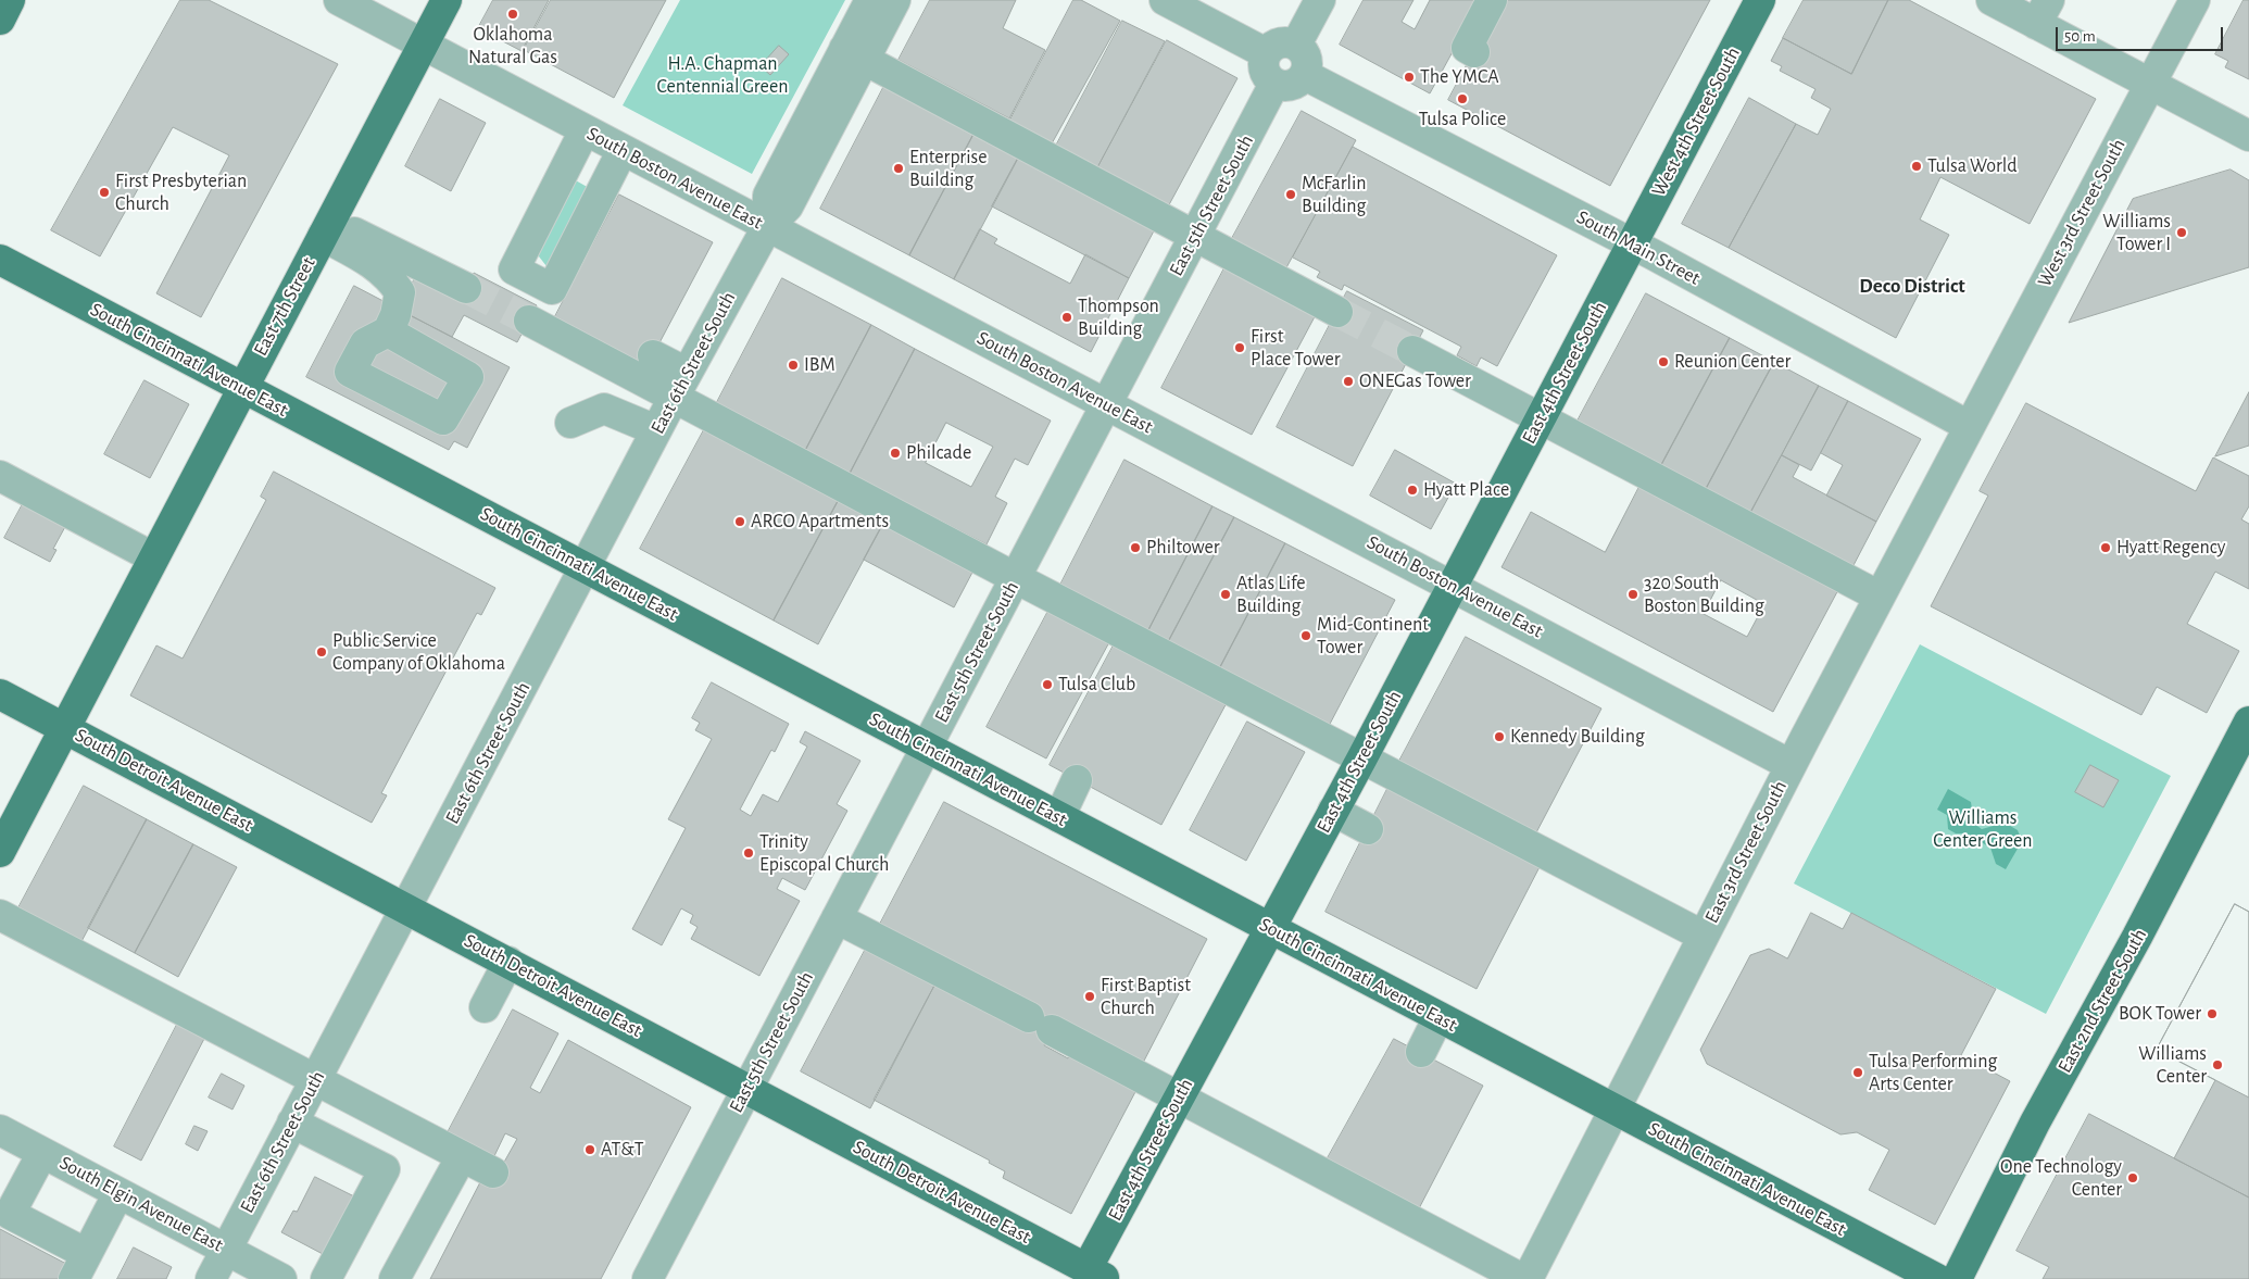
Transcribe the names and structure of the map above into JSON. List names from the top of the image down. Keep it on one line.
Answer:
{"streets":{"main road":["West 4th Street South","East 7th Street","South Cincinnati Avenue East","East 4th Street South","South Detroit Avenue East","East 2nd Street South"],"street":["South Boston Avenue East","East 5th Street South","West 3rd Street South","South Main Street","East 6th Street South","East 3rd Street South","South Elgin Avenue East"]},"crossings":[["West 4th Street South","South Main Street"],["West 4th Street South","East 4th Street South"],["South Boston Avenue East","East 5th Street South"],["South Boston Avenue East","East 7th Street"],["South Boston Avenue East","East 6th Street South"],["South Boston Avenue East","East 4th Street South"],["South Boston Avenue East","East 3rd Street South"],["East 5th Street South","South Main Street"],["East 5th Street South","South Cincinnati Avenue East"],["East 5th Street South","South Detroit Avenue East"],["West 3rd Street South","South Main Street"],["West 3rd Street South","East 3rd Street South"],["South Main Street","East 4th Street South"],["South Main Street","East 3rd Street South"],["East 7th Street","South Cincinnati Avenue East"],["East 7th Street","South Detroit Avenue East"],["South Cincinnati Avenue East","East 6th Street South"],["South Cincinnati Avenue East","East 4th Street South"],["South Cincinnati Avenue East","East 3rd Street South"],["East 6th Street South","South Detroit Avenue East"],["East 6th Street South","South Elgin Avenue East"],["East 4th Street South","South Detroit Avenue East"]],"districts":["Deco District"],"parks":["H.A. Chapman Centennial Green","Williams Center Green"],"places":["Oklahoma Natural Gas","The YMCA","Tulsa Police","Tulsa World","Enterprise Building","First Presbyterian Church","McFarlin Building","Williams Tower I","Thompson Building","First Place Tower","Reunion Center","IBM","ONEGas Tower","Philcade","Hyatt Place","ARCO Apartments","Philtower","Hyatt Regency","Atlas Life Building","320 South Boston Building","Mid-Continent Tower","Public Service Company of Oklahoma","Tulsa Club","Kennedy Building","Trinity Episcopal Church","First Baptist Church","BOK Tower","Williams Center","Tulsa Performing Arts Center","AT&T","One Technology Center"],"scale_bar":"50 m"}
